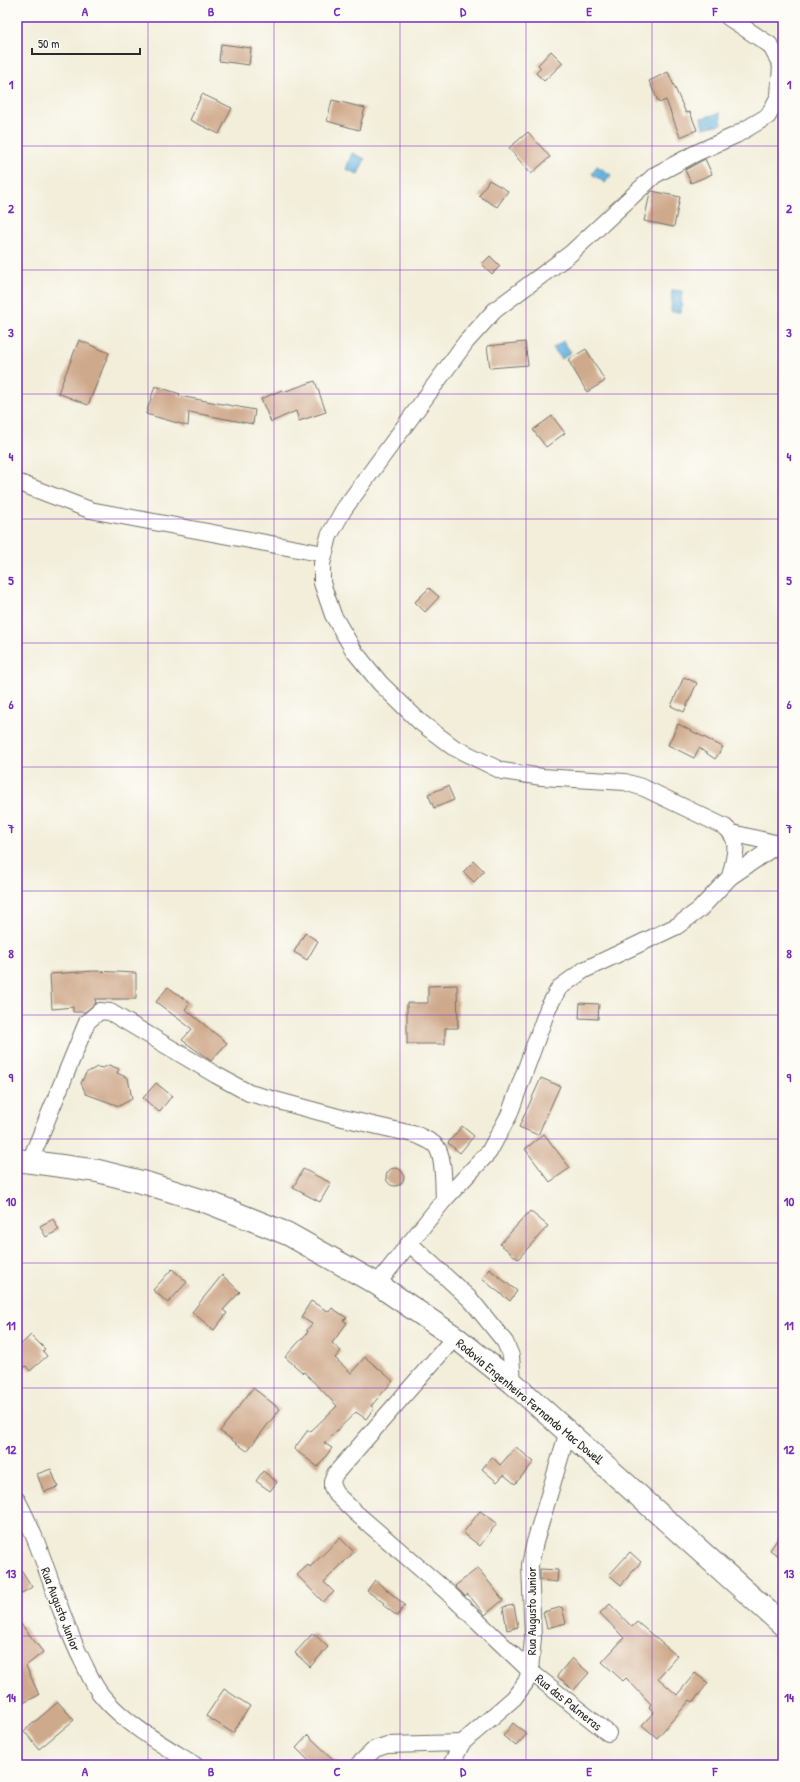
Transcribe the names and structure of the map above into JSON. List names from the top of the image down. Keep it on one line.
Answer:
{"streets":{"main road":["Rodovia Engenheiro Fernando Mac Dowell"],"street":["Rua Augusto Junior","Rua das Palmeras"]},"crossings":[["Rodovia Engenheiro Fernando Mac Dowell","Rua Augusto Junior"],["Rodovia Engenheiro Fernando Mac Dowell","Rua das Palmeras"],["Rua Augusto Junior","Rua das Palmeras"]],"scale_bar":"50 m","grid":{"columns":["A","B","C","D","E","F"],"rows":["1","2","3","4","5","6","7","8","9","10","11","12","13","14"]}}
